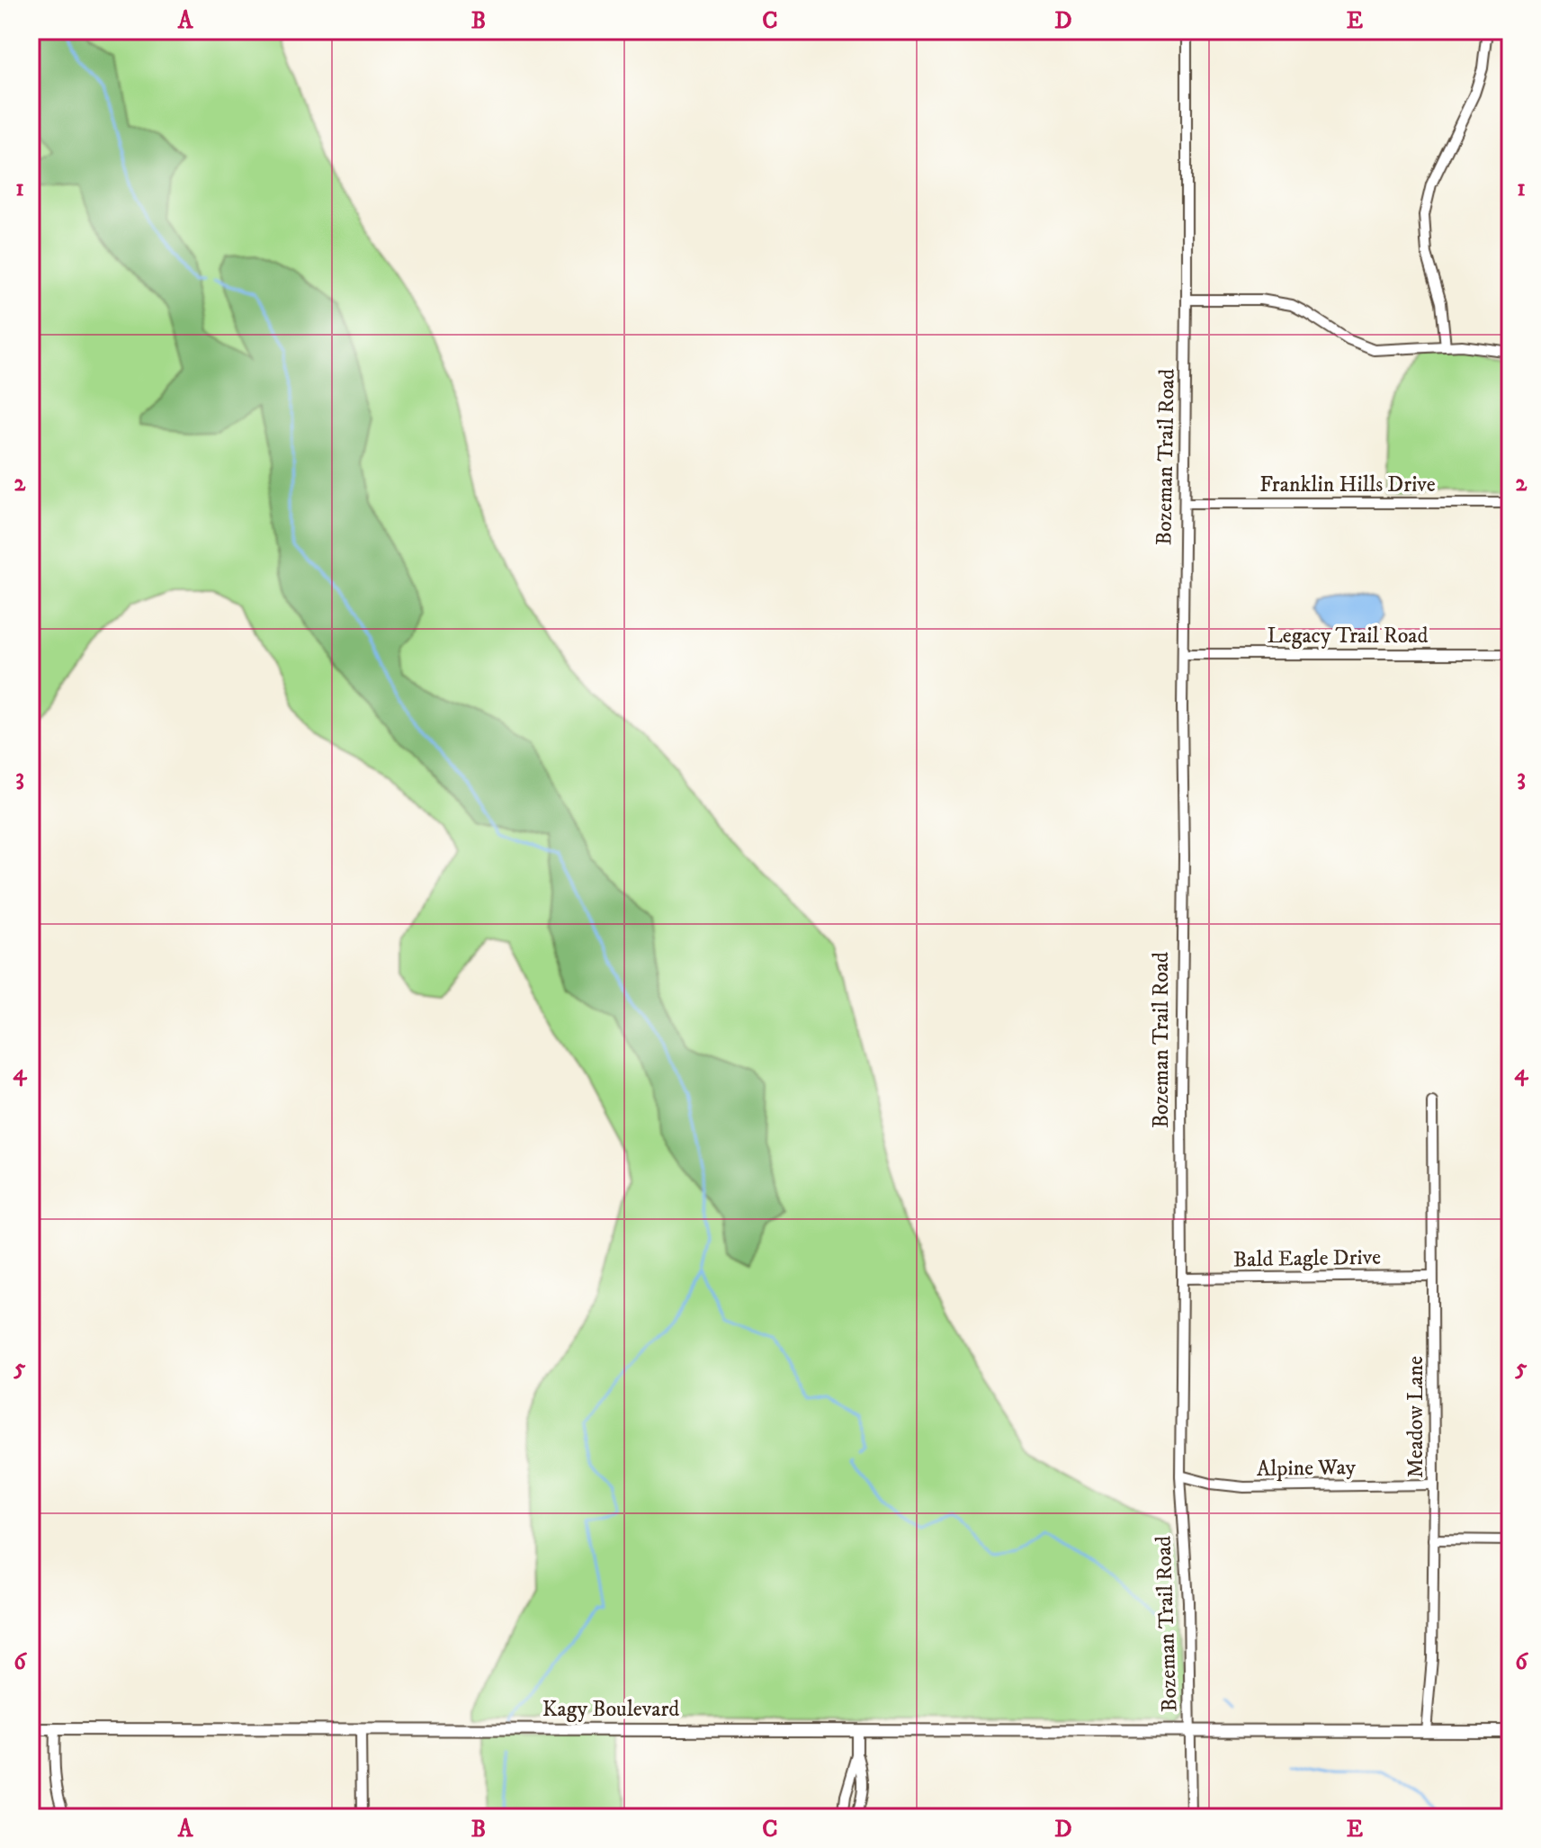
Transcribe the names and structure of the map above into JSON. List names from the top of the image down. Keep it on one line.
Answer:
{"streets":{"main road":["Bozeman Trail Road","Kagy Boulevard"],"street":["Franklin Hills Drive","Legacy Trail Road","Bald Eagle Drive","Meadow Lane","Alpine Way"]},"crossings":[["Bozeman Trail Road","Franklin Hills Drive"],["Bozeman Trail Road","Legacy Trail Road"],["Bozeman Trail Road","Bald Eagle Drive"],["Bozeman Trail Road","Meadow Lane"],["Bozeman Trail Road","Alpine Way"],["Bozeman Trail Road","Kagy Boulevard"],["Bald Eagle Drive","Meadow Lane"],["Meadow Lane","Alpine Way"]],"grid":{"columns":["A","B","C","D","E"],"rows":["1","2","3","4","5","6"]}}
